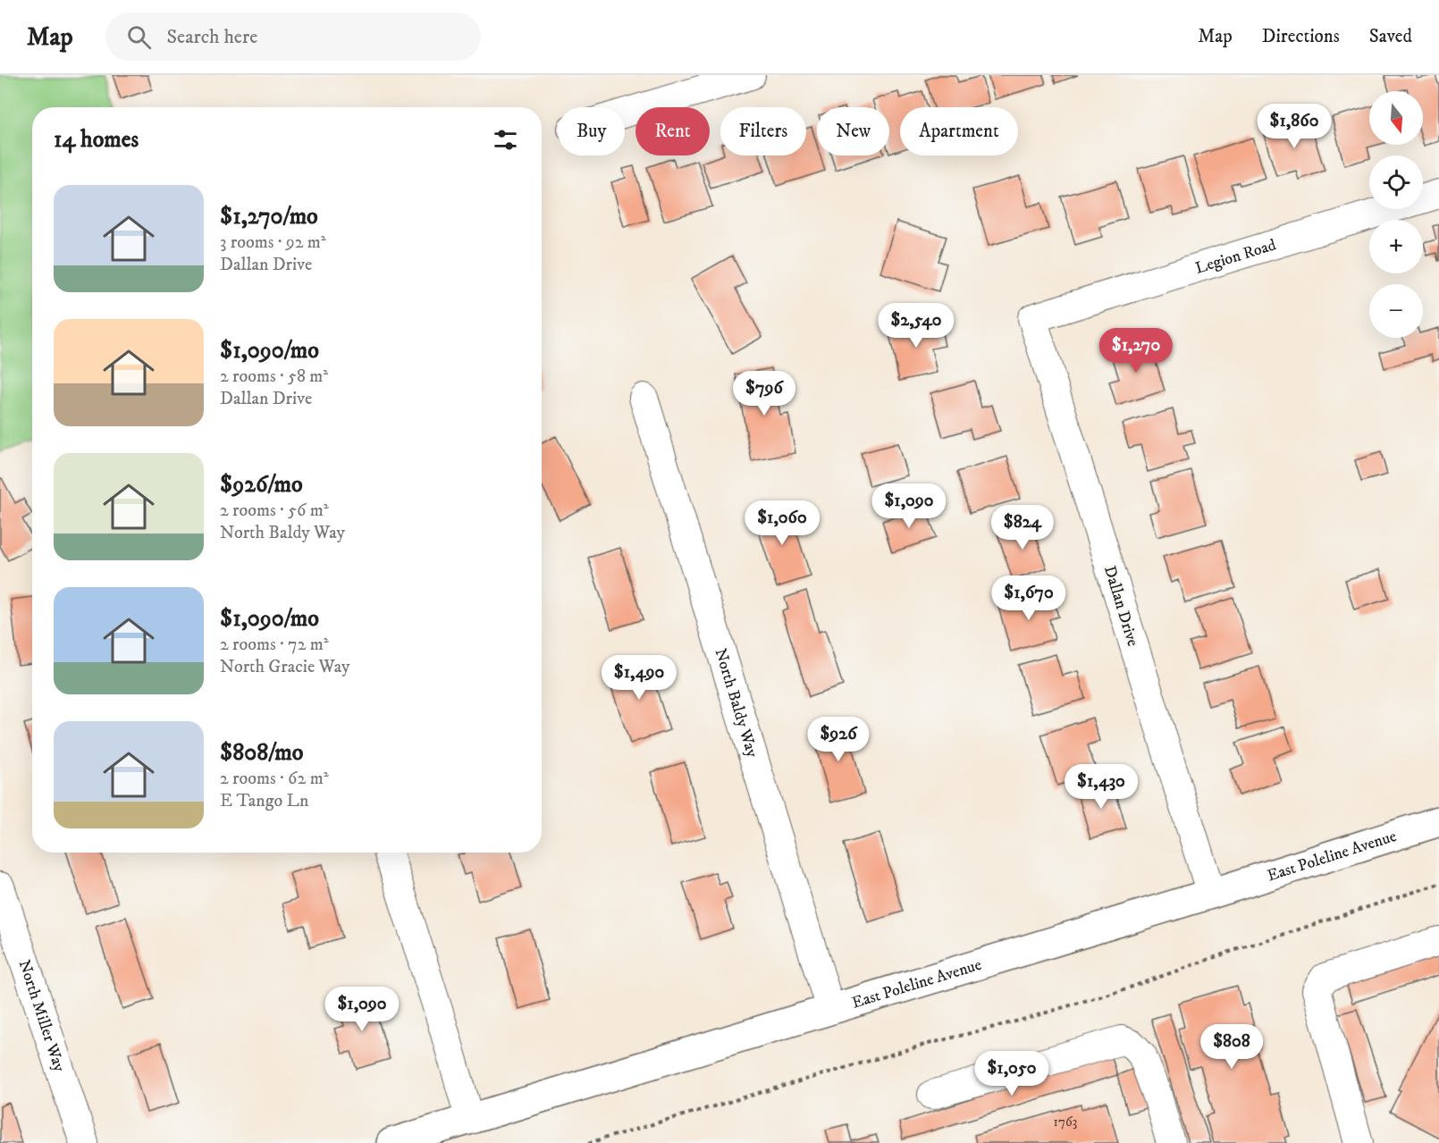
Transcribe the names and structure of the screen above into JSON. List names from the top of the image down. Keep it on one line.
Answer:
{"streets":{"main road":["East Poleline Avenue"],"street":["Legion Road","Dallan Drive","North Baldy Way","North Miller Way"]},"crossings":[["Legion Road","Dallan Drive"],["Dallan Drive","East Poleline Avenue"],["North Baldy Way","East Poleline Avenue"]],"house_numbers":["1763"],"north":"bottom","page":{"header":"Map","search":"Search here","nav":["Map","Directions","Saved"],"map_buttons":["+","−"],"price":["$1,860","$2,540","$1,270","$796","$1,090","$1,060","$824","$1,670","$1,490","$926","$1,430","$1,090","$808","$1,050"],"chip":["Buy","Rent","Filters","New","Apartment"],"heading":"14 homes","list":[{"name":"$1,270/mo","note":"3 rooms · 92 m² · Dallan Drive"},{"name":"$1,090/mo","note":"2 rooms · 58 m² · Dallan Drive"},{"name":"$926/mo","note":"2 rooms · 56 m² · North Baldy Way"},{"name":"$1,090/mo","note":"2 rooms · 72 m² · North Gracie Way"},{"name":"$808/mo","note":"2 rooms · 62 m² · E Tango Ln"}]}}
